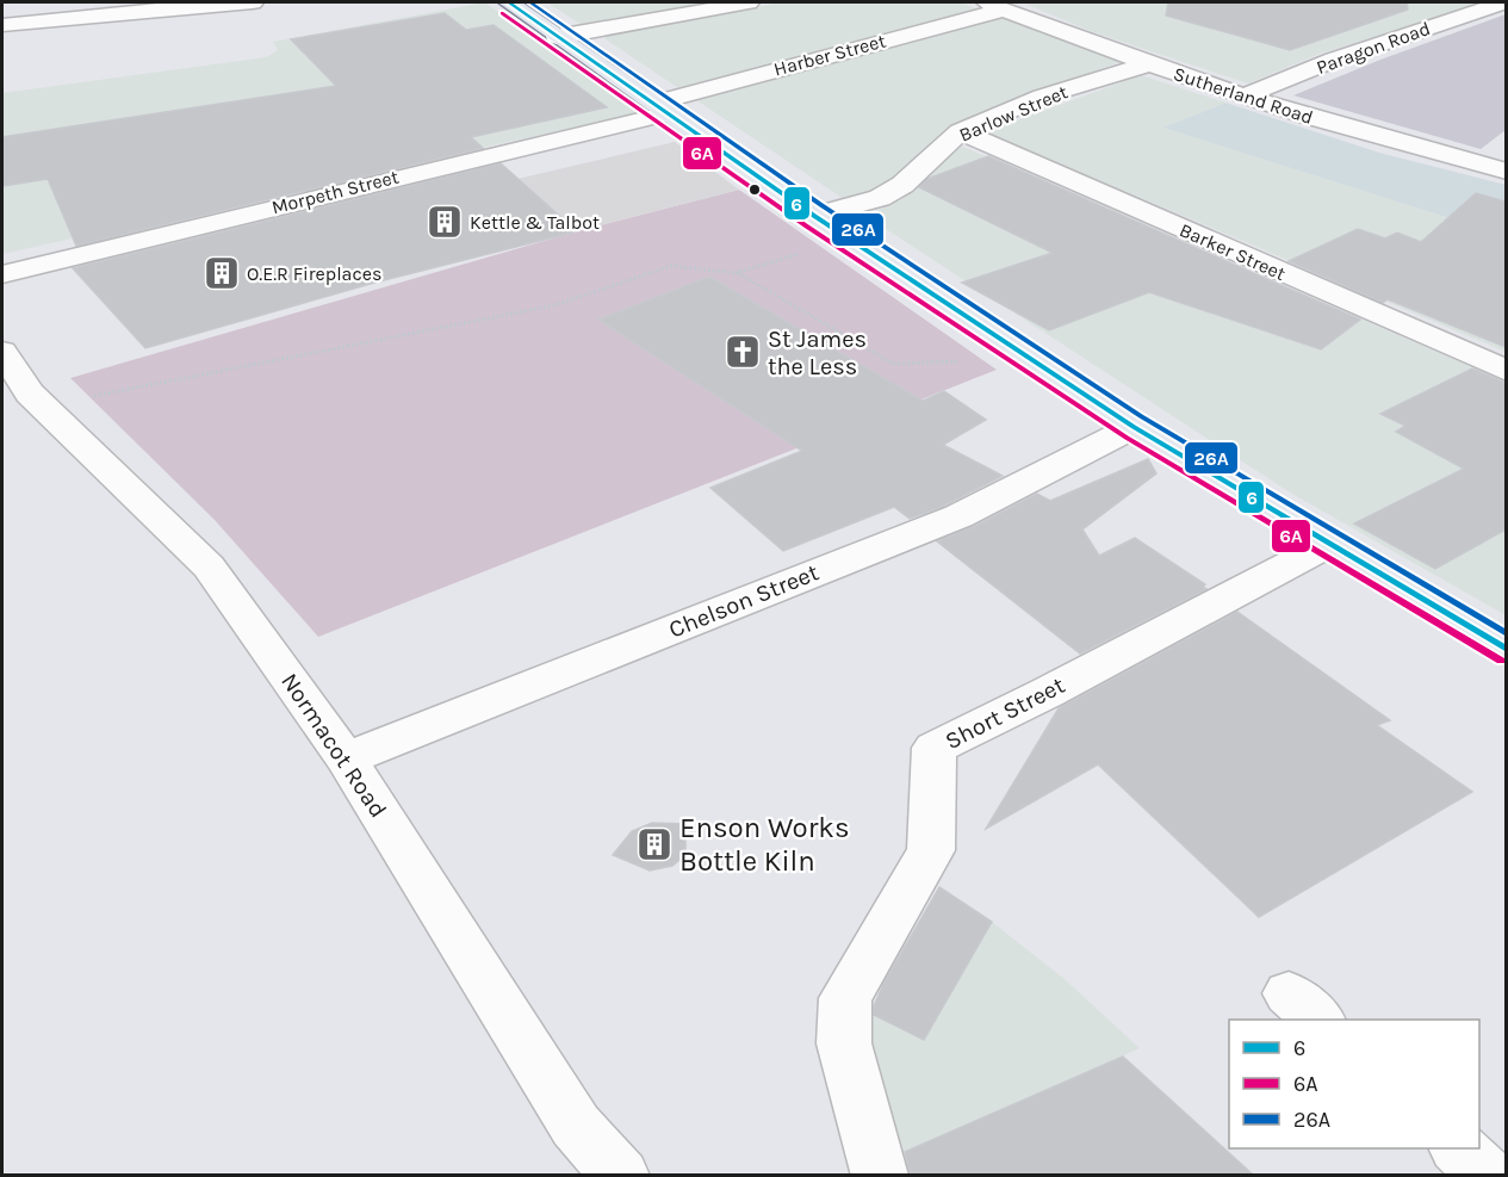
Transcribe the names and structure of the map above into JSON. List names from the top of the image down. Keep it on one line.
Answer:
{"streets":{"street":["Paragon Road","Harber Street","Sutherland Road","Barlow Street","Morpeth Street","Barker Street","Chelson Street","Short Street","Normacot Road"]},"crossings":[["Paragon Road","Sutherland Road"],["Harber Street","Sutherland Road"],["Harber Street","Morpeth Street"],["Sutherland Road","Barlow Street"],["Barlow Street","Barker Street"],["Chelson Street","Normacot Road"]],"places":{"building":["Kettle & Talbot","O.E.R Fireplaces","Enson Works Bottle Kiln"],"church":["St James the Less"]},"lines":["transit line 6","transit line 26A","transit line 6A"],"legend":["6","6A","26A"]}
